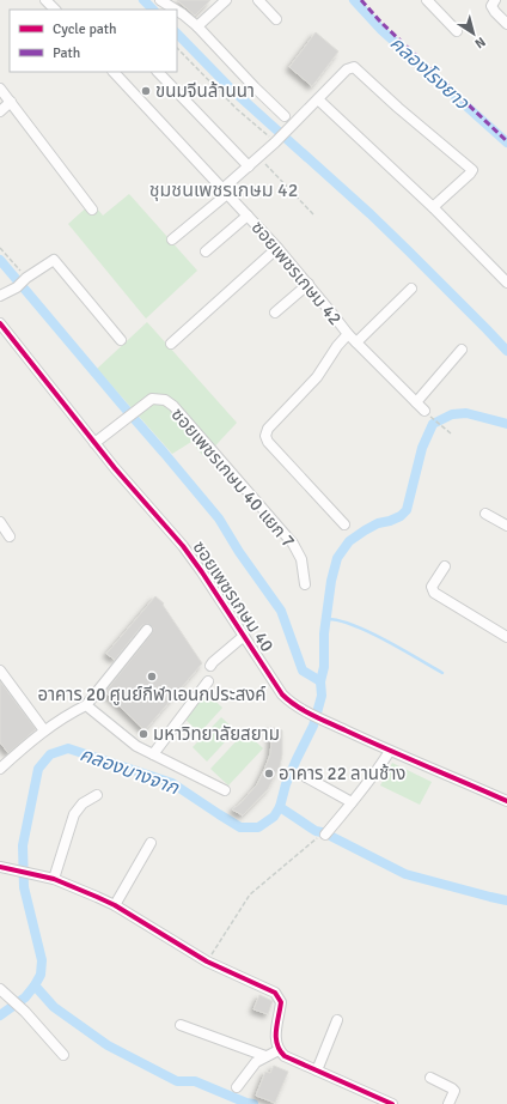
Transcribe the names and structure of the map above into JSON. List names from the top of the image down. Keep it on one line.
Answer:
{"streets":{"street":["ซอยเพชรเกษม 42","ซอยเพชรเกษม 40 แยก 7","ซอยเพชรเกษม 40"]},"crossings":[["ซอยเพชรเกษม 40 แยก 7","ซอยเพชรเกษม 40"]],"districts":["ชุมชนเพชรเกษม 42"],"water":["คลองโรงยาว","คลองบางจาก"],"places":["ขนมจีนล้านนา","อาคาร 20 ศูนย์กีฬาเอนกประสงค์","มหาวิทยาลัยสยาม","อาคาร 22 ลานช้าง"],"legend":["Cycle path","Path"],"north":"bottom right"}
